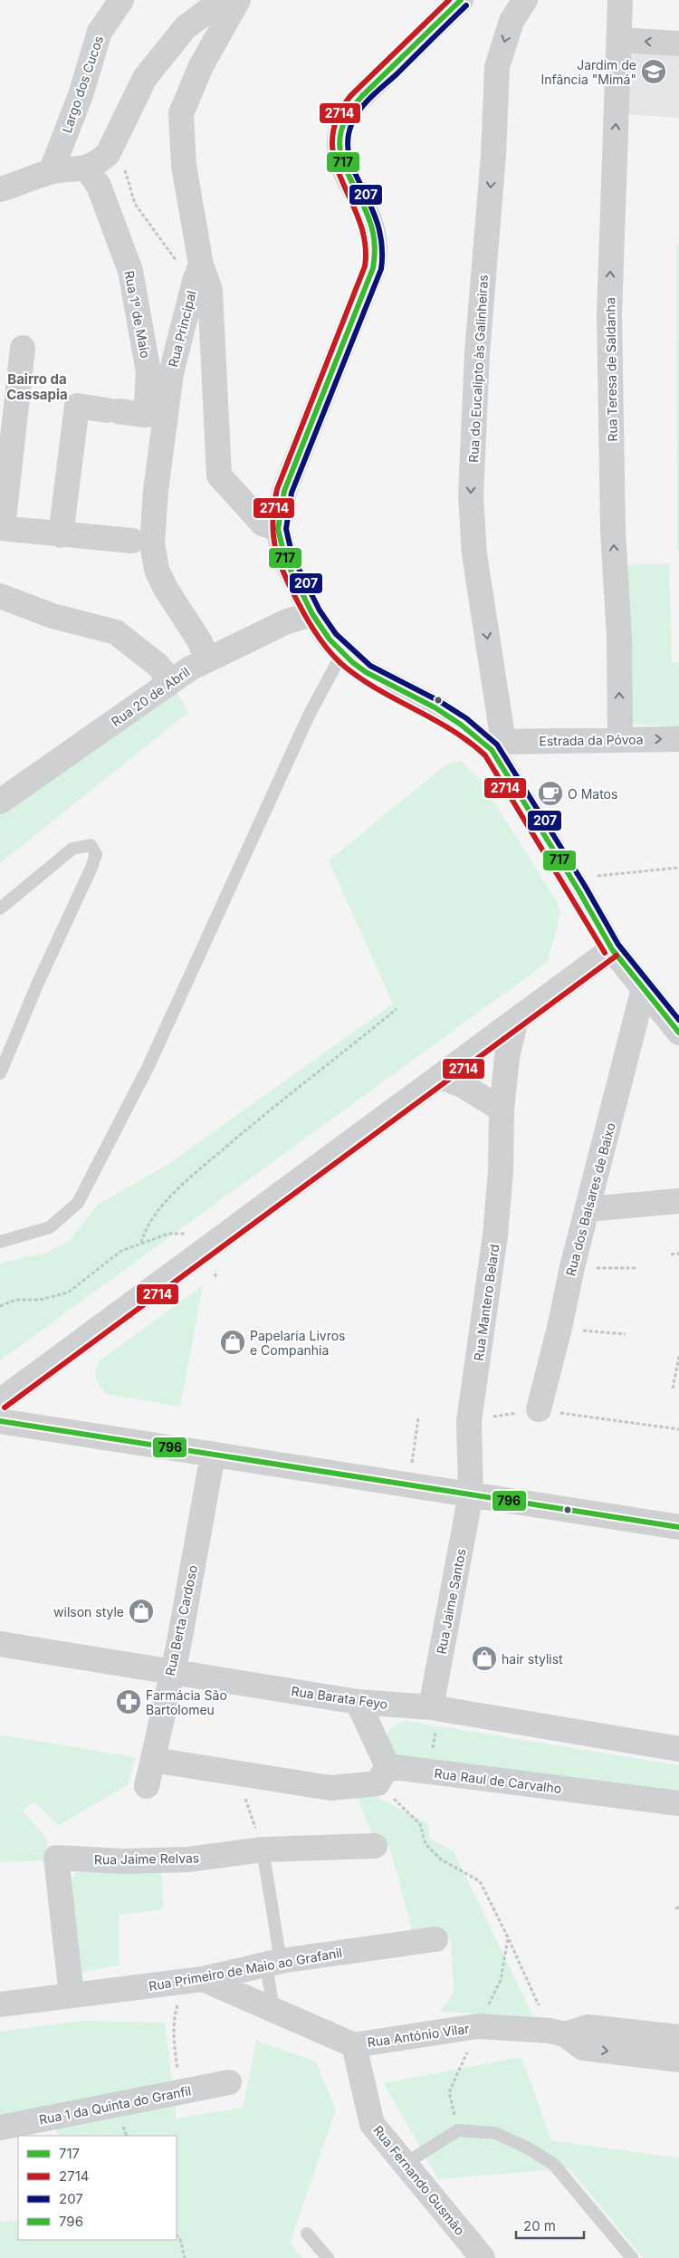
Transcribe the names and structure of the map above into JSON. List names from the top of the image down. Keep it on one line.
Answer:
{"streets":{"street":["Largo dos Cucos","Rua 1º de Maio","Rua Principal","Rua do Eucalipto às Galinheiras","Rua Teresa de Saldanha","Rua 20 de Abril","Estrada da Póvoa","Rua dos Balsares de Baixo","Rua Mantero Belard","Rua Jaime Santos","Rua Berta Cardoso","Rua Barata Feyo","Rua Raul de Carvalho","Rua Jaime Relvas","Rua Primeiro de Maio ao Grafanil","Rua António Vilar","Rua 1 da Quinta do Granfil","Rua Fernando Gusmão"]},"crossings":[["Rua Principal","Rua 20 de Abril"],["Rua do Eucalipto às Galinheiras","Estrada da Póvoa"],["Rua Teresa de Saldanha","Estrada da Póvoa"],["Rua Mantero Belard","Rua Jaime Santos"],["Rua Jaime Santos","Rua Barata Feyo"],["Rua Berta Cardoso","Rua Barata Feyo"],["Rua Berta Cardoso","Rua Raul de Carvalho"],["Rua Jaime Relvas","Rua Primeiro de Maio ao Grafanil"],["Rua Primeiro de Maio ao Grafanil","Rua António Vilar"],["Rua António Vilar","Rua Fernando Gusmão"]],"one_way":["Rua do Eucalipto às Galinheiras","Rua Teresa de Saldanha"],"districts":["Bairro da Cassapia"],"places":{"school or university":["Jardim de Infância \"Mimá\""],"cafe":["O Matos"],"shop":["Papelaria Livros e Companhia","wilson style","hair stylist"],"pharmacy":["Farmácia São Bartolomeu"]},"lines":["transit line 717","transit line 2714","transit line 207","transit line 796"],"legend":["717","2714","207","796"],"scale_bar":"20 m"}
